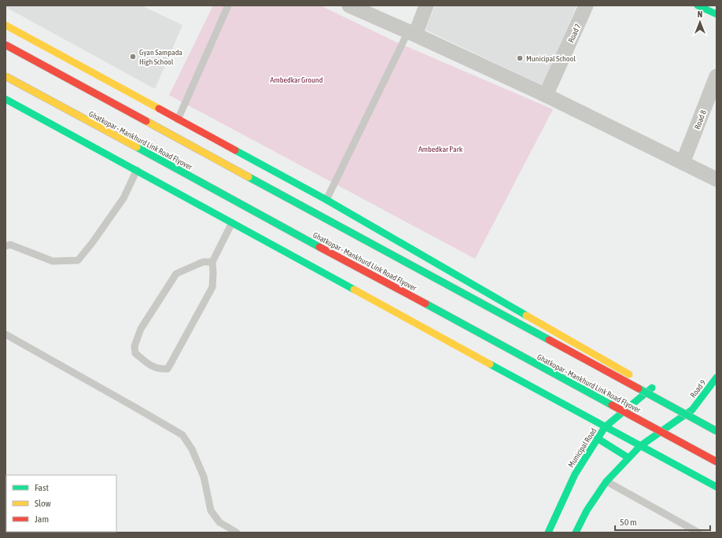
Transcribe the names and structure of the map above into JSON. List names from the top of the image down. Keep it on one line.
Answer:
{"streets":{"main road":["Ghatkopar - Mankhurd Link Road Flyover","Road 9","Municipal Road"],"street":["Road 7","Road 8"]},"crossings":[["Road 9","Municipal Road"]],"parks":["Ambedkar Ground","Ambedkar Park"],"places":["Gyan Sampada High School","Municipal School"],"legend":["Fast","Slow","Jam"],"scale_bar":"50 m","north":"top"}
